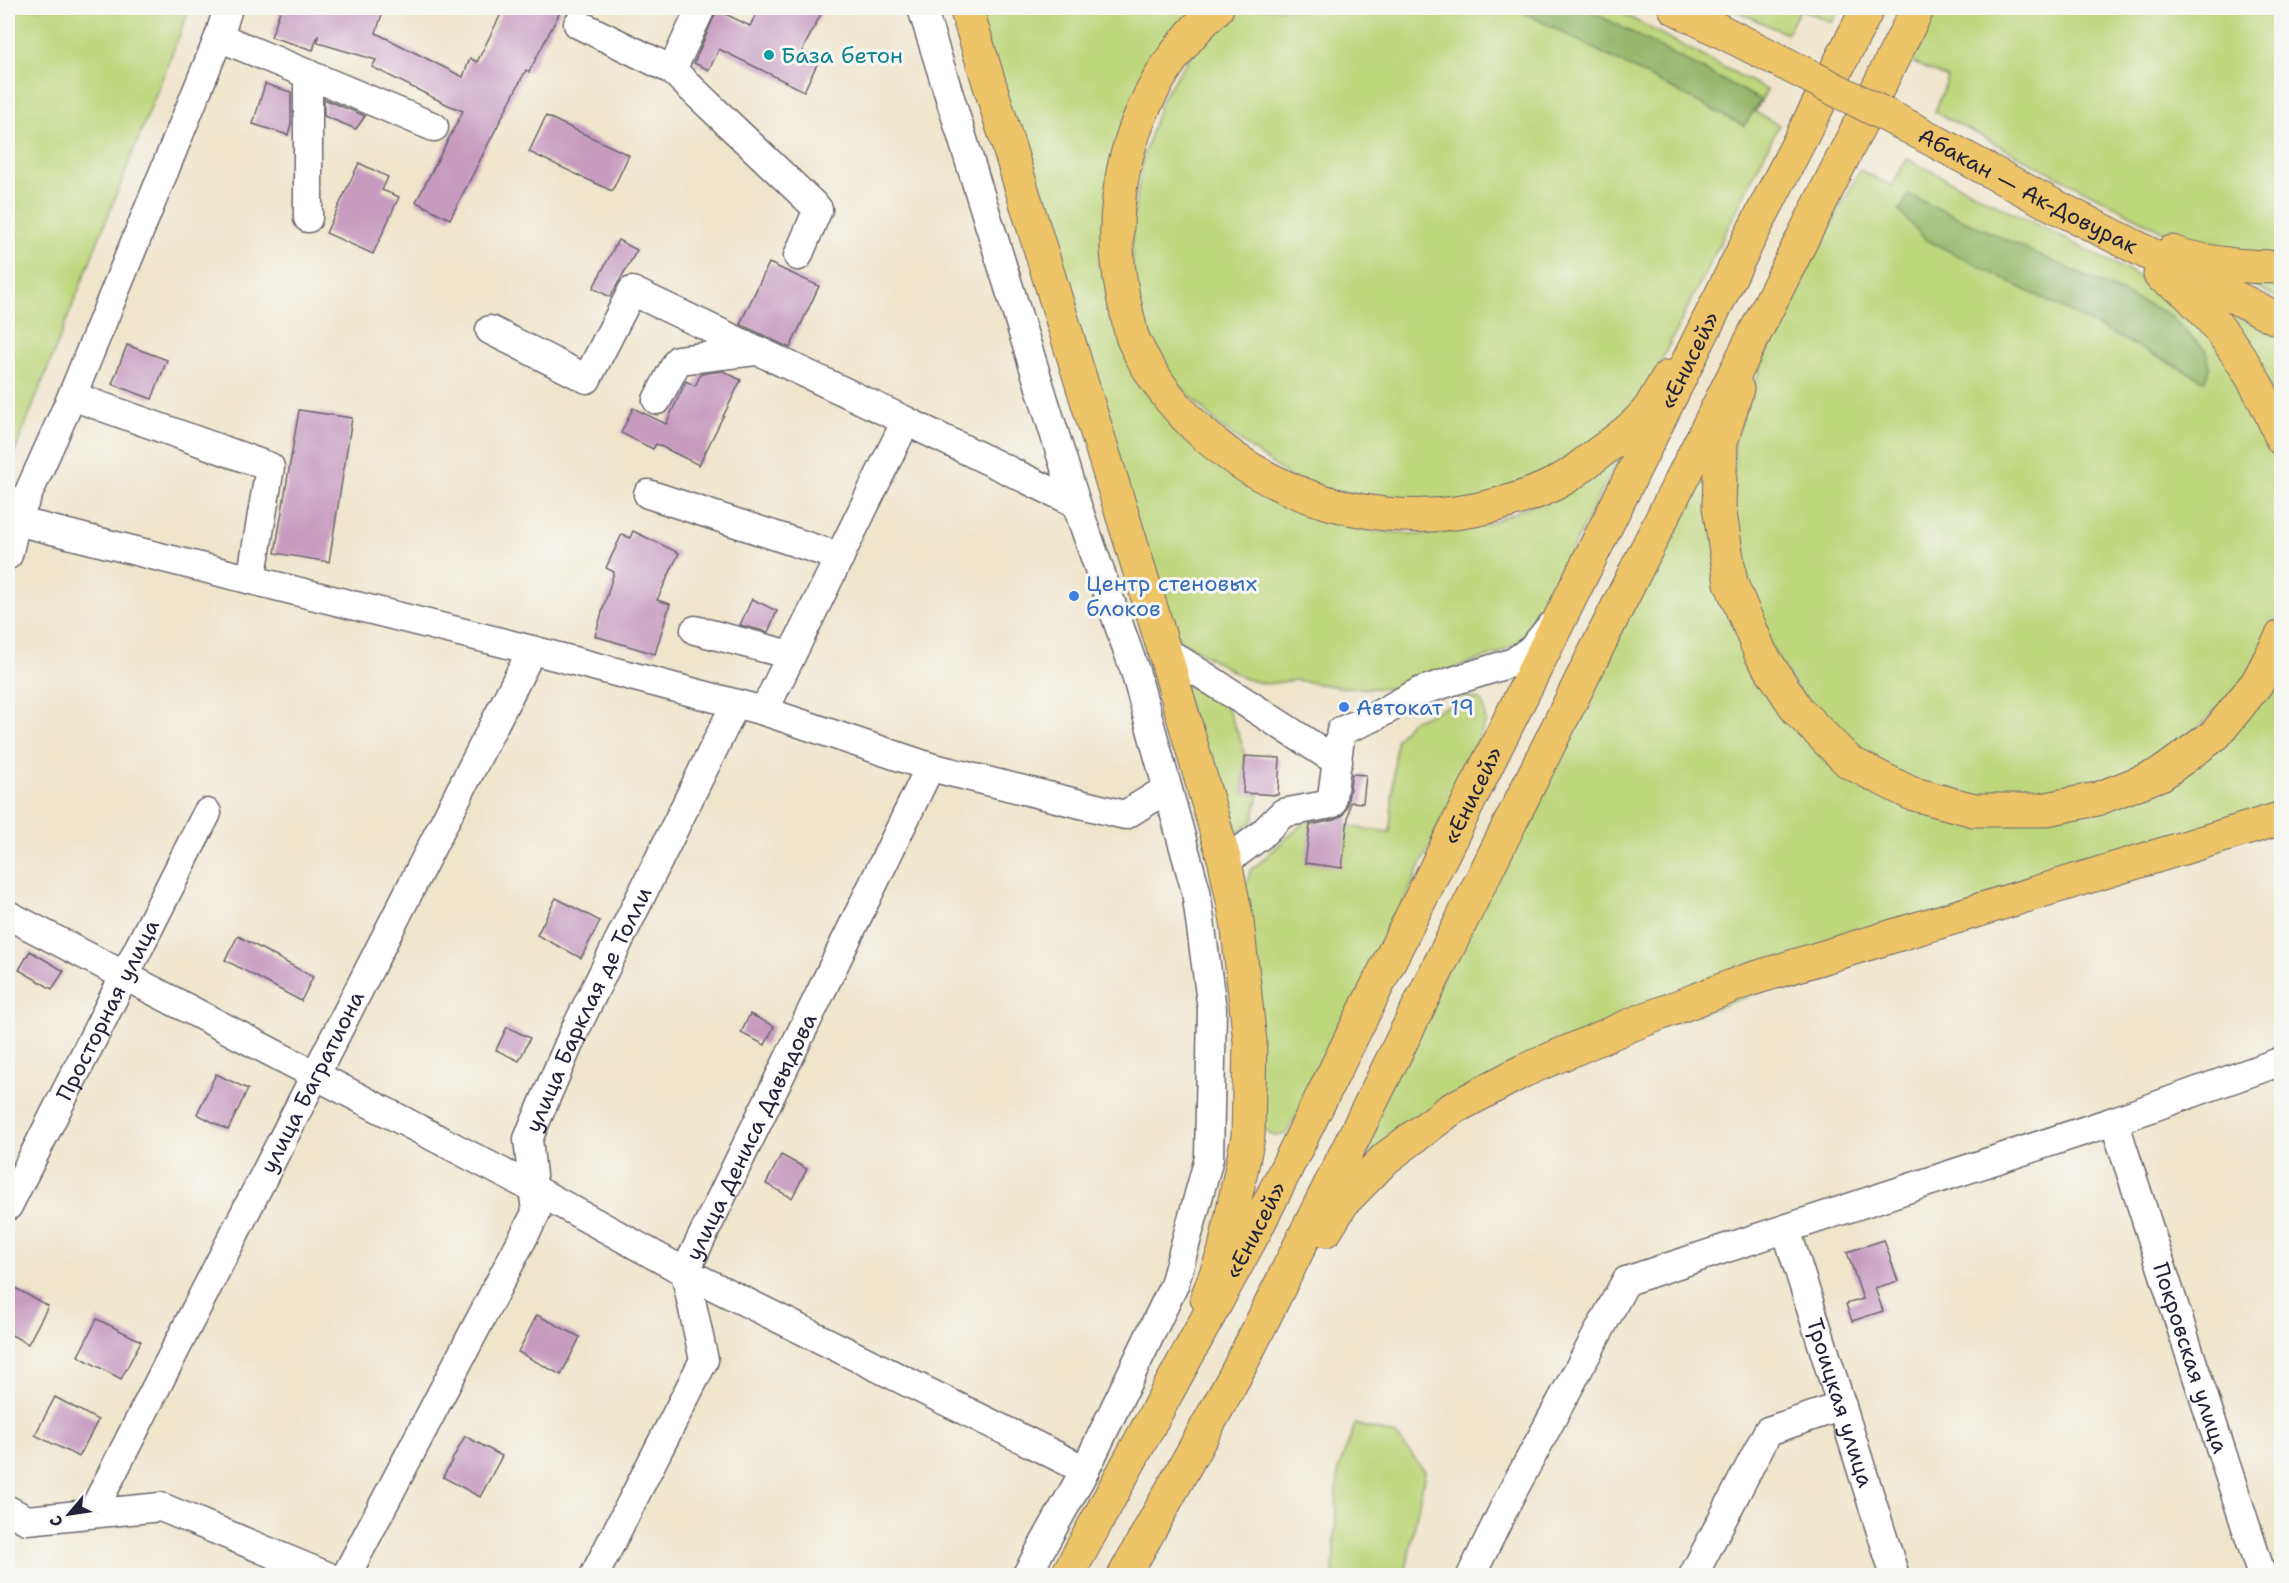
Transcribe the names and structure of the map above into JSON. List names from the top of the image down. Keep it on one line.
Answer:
{"streets":{"main road":["Абакан — Ак-Довурак","«Енисей»"],"street":["Просторная улица","улица Барклая де Толли","улица Багратиона","улица Дениса Давыдова","Покровская улица","Троицкая улица"]},"places":["База бетон","Центр стеновых блоков","Автокат 19"],"north":"bottom left"}
